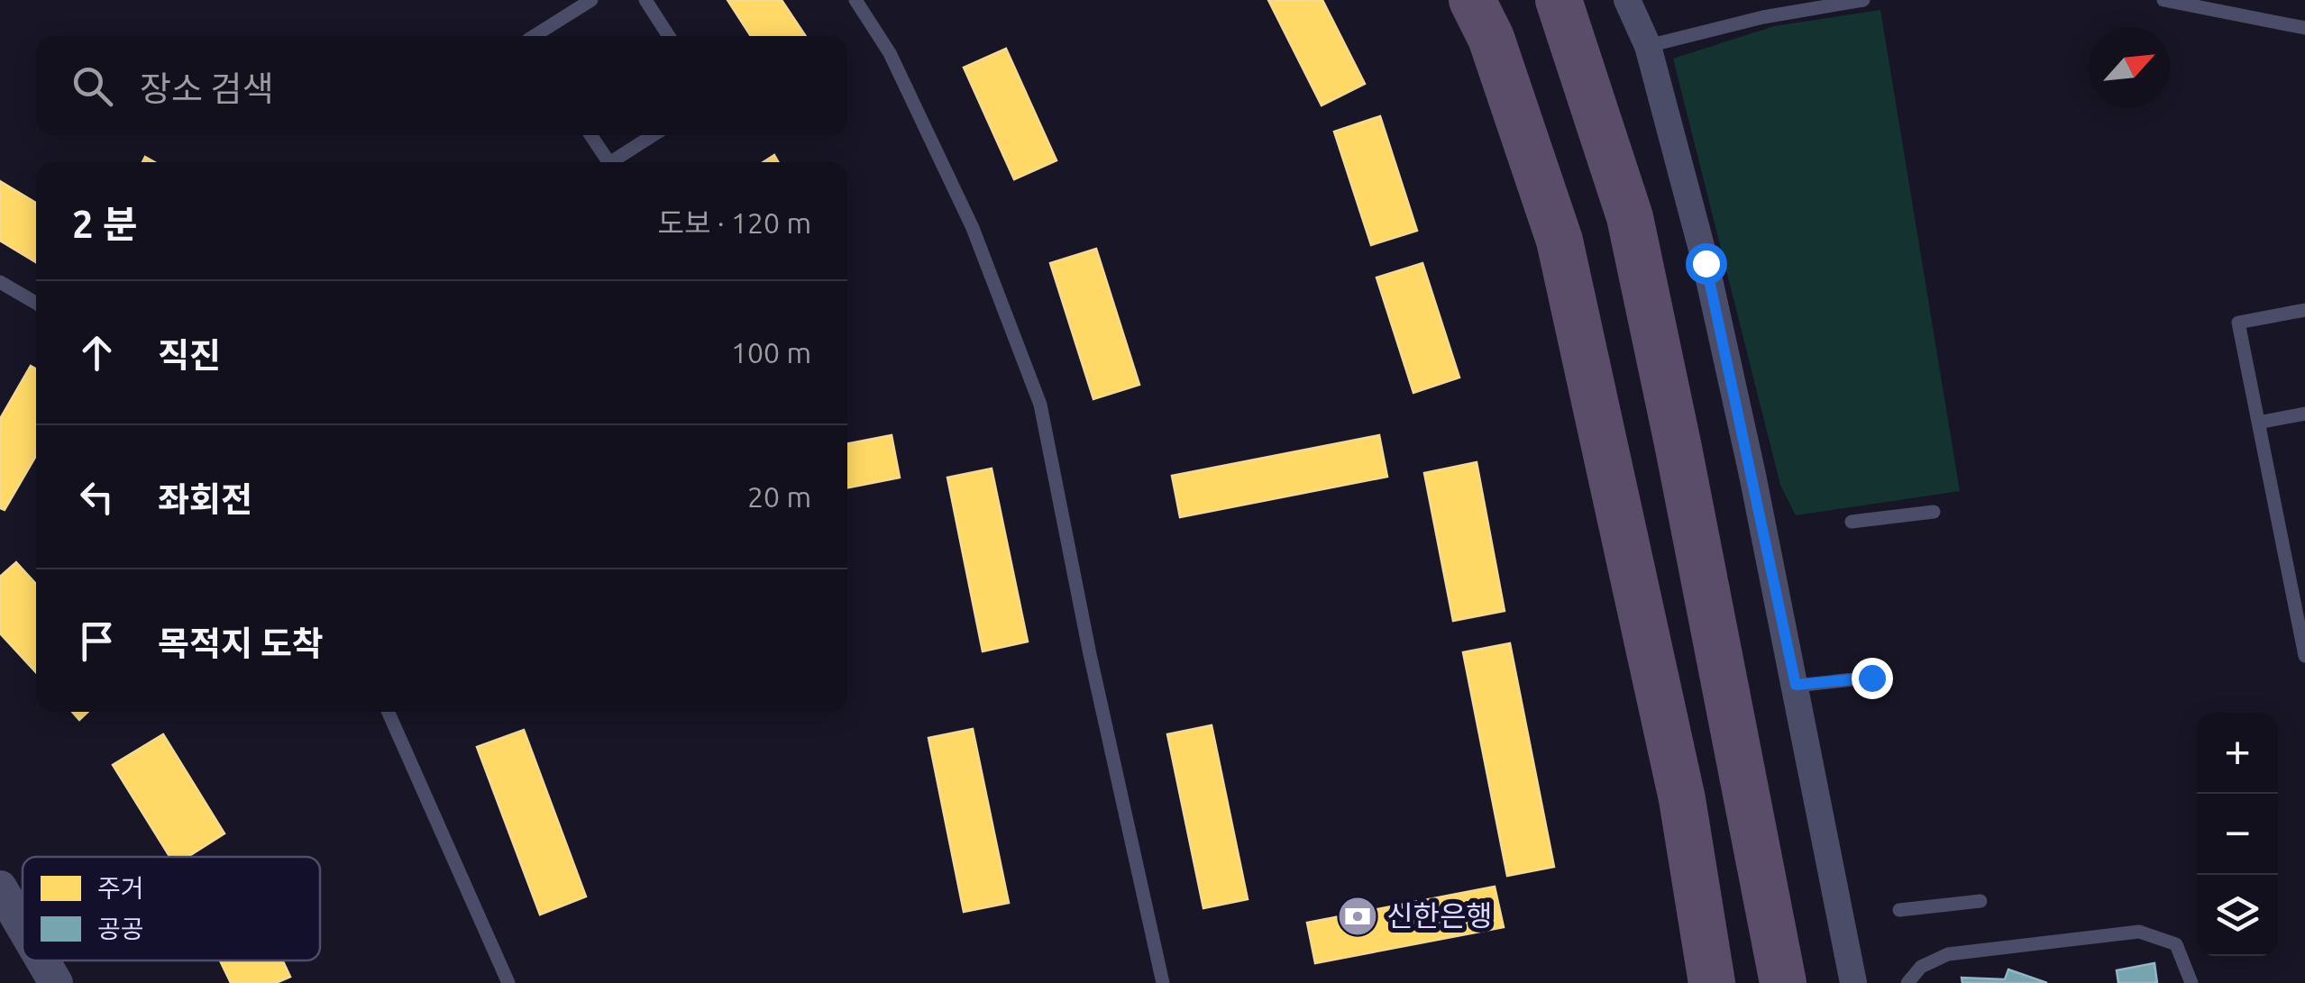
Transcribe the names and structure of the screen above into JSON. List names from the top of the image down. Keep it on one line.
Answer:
{"places":{"bank":["신한은행"]},"legend":["주거","공공"],"north":"top right","page":{"search":"장소 검색","heading":["2 분","도보 · 120 m"],"list":[["직진","100 m"],["좌회전","20 m"],"목적지 도착"],"map_buttons":["+","−"]}}
